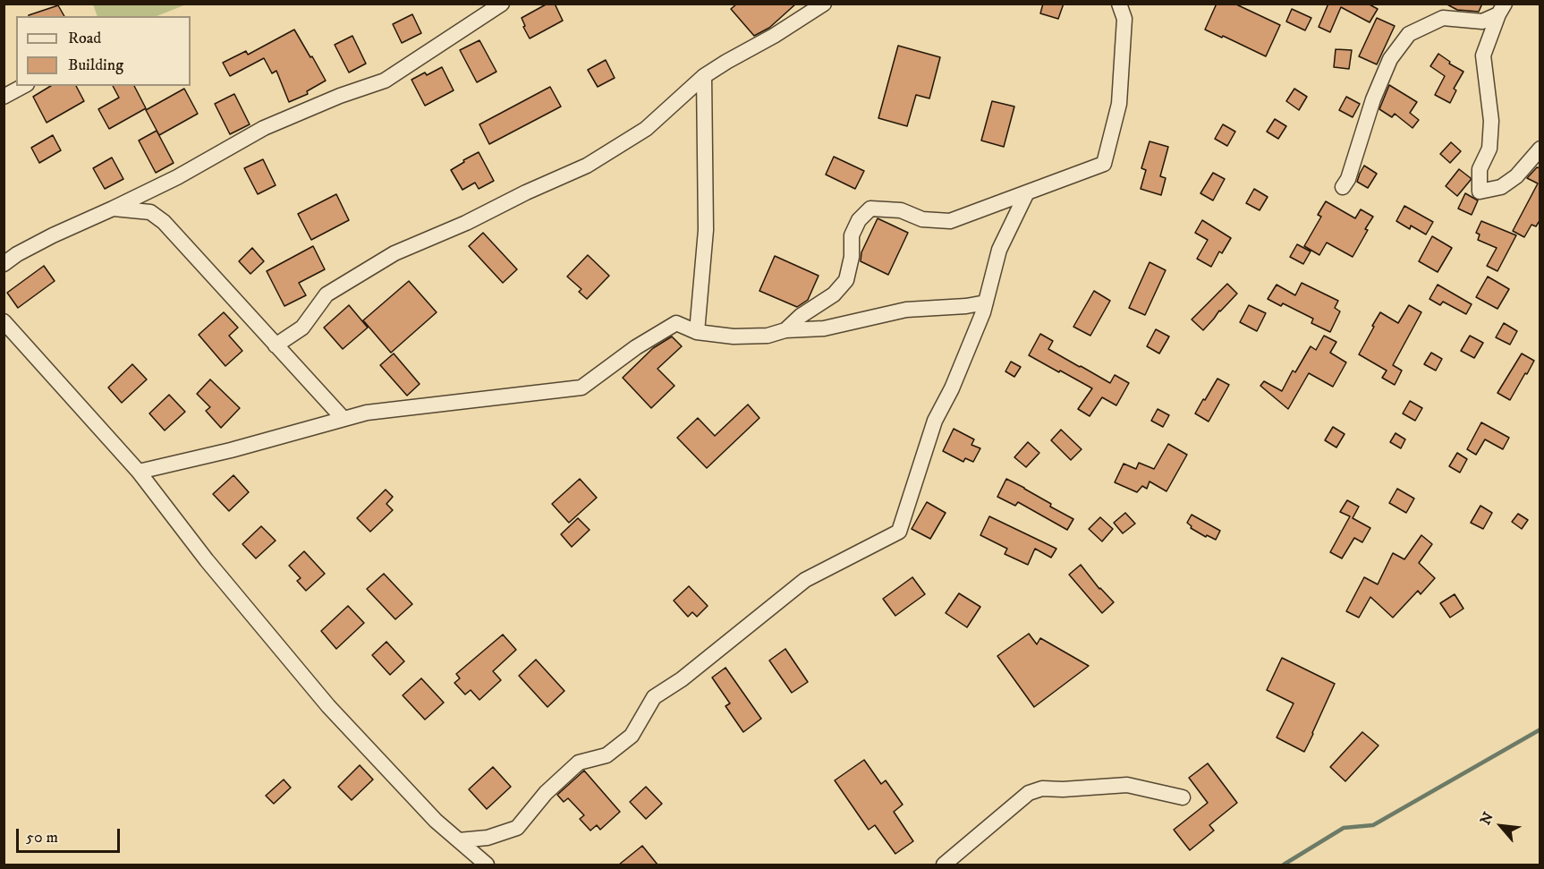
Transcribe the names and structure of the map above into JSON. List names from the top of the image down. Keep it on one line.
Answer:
{"legend":["Road","Building"],"scale_bar":"50 m","north":"top left"}
